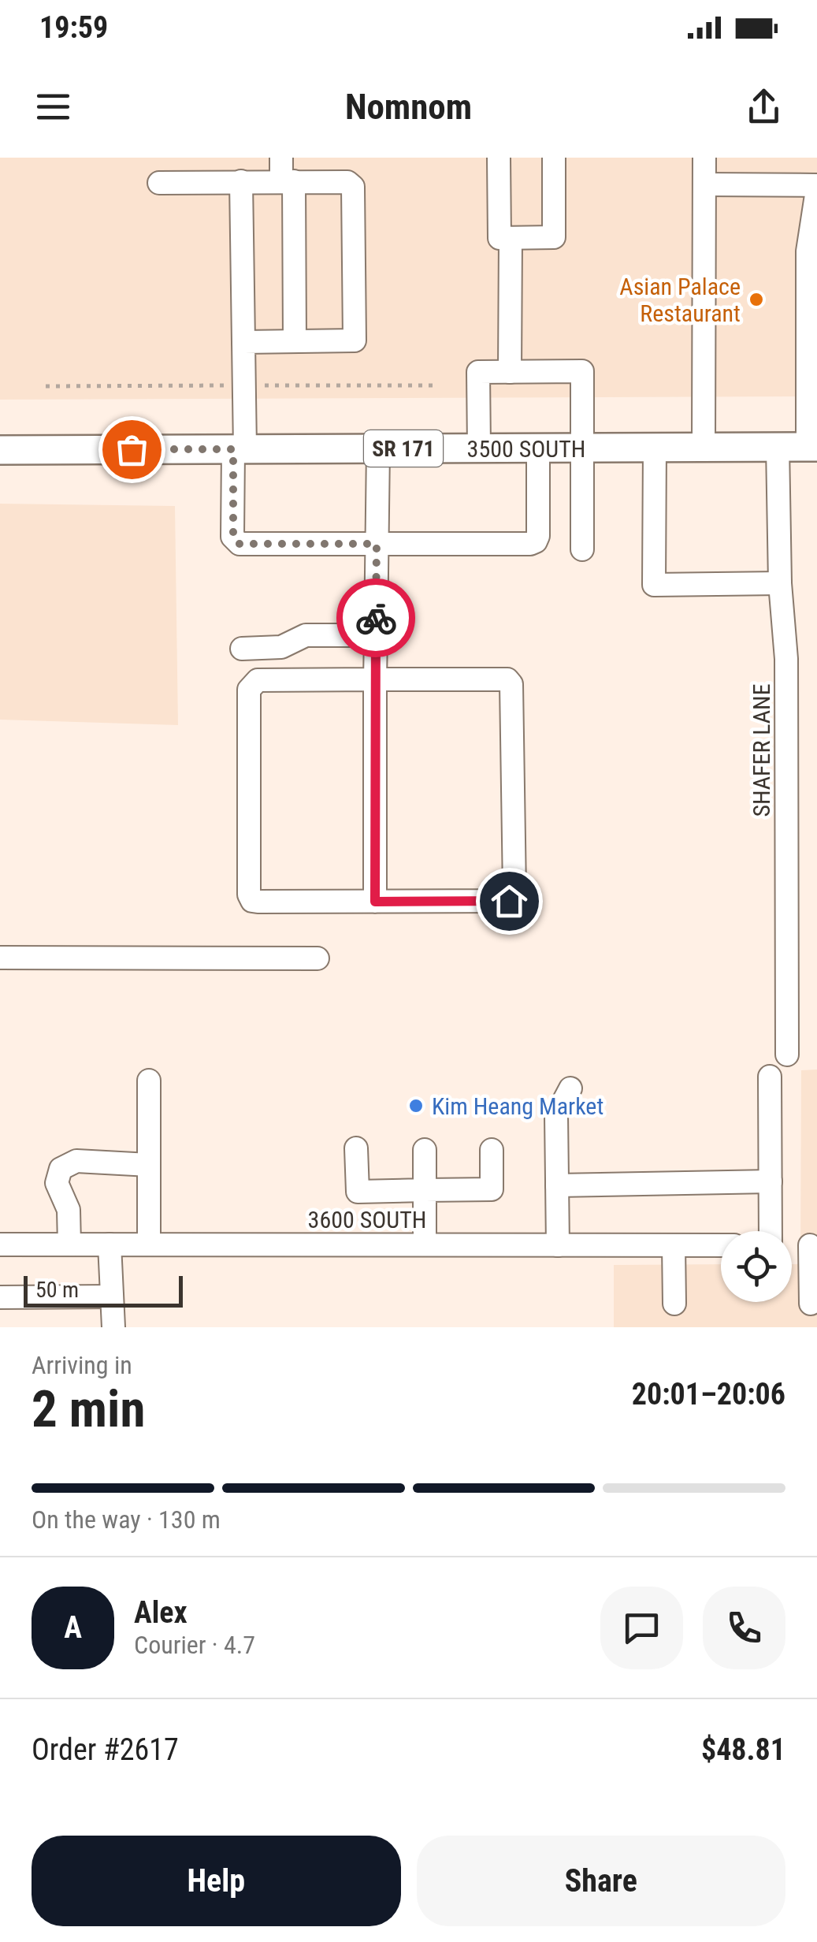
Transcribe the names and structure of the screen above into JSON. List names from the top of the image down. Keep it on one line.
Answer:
{"streets":{"main road":["SR 171","3500 SOUTH"],"street":["SHAFER LANE","3600 SOUTH"]},"crossings":[["3500 SOUTH","SHAFER LANE"]],"places":["Asian Palace Restaurant","Kim Heang Market"],"scale_bar":"50 m","page":{"status":"19:59","header":"Nomnom","scale":"50 m","heading":["2 min","Arriving in","20:01–20:06"],"panel":["Alex","Courier · 4.7","Order #2617","$48.81"],"bar":"On the way · 130 m","round":"A","buttons":["Help","Share"]}}
